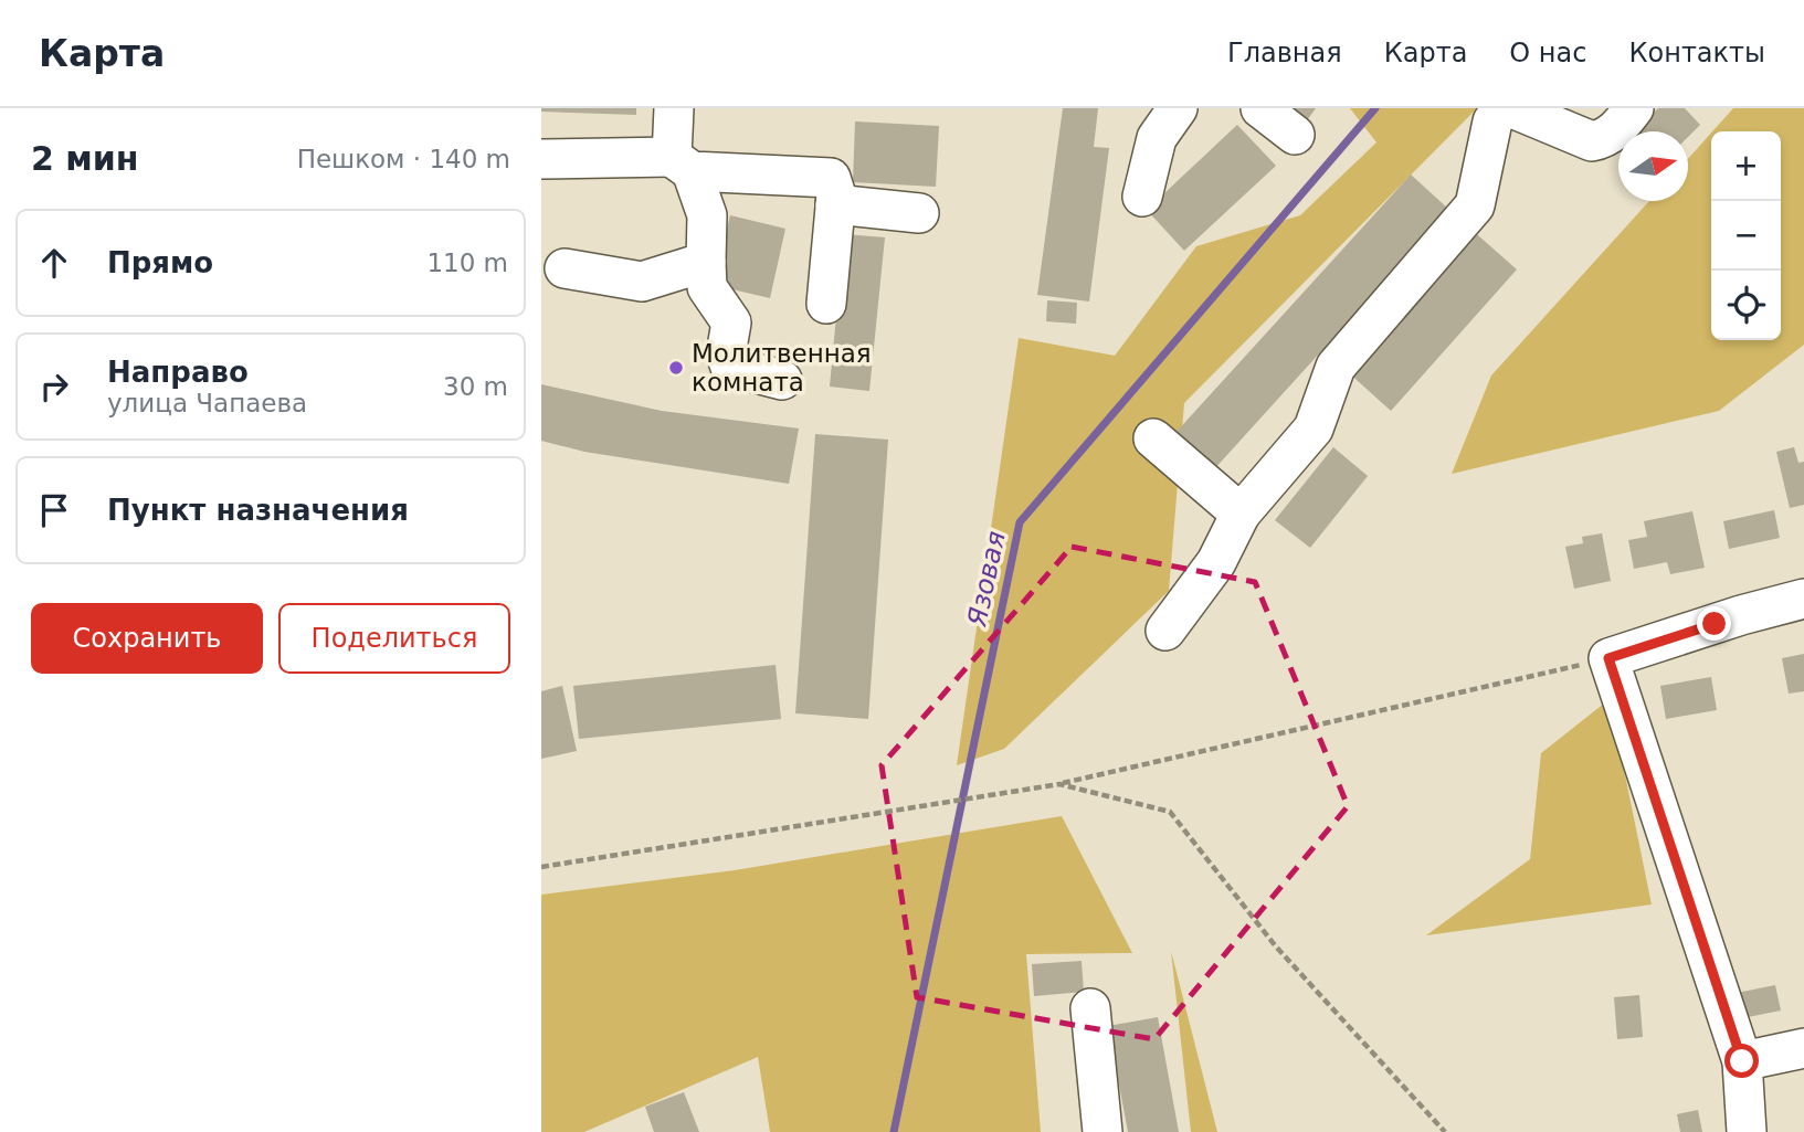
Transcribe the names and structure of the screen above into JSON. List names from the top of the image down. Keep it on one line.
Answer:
{"water":["Язовая"],"places":["Молитвенная комната"],"north":"right","page":{"header":"Карта","nav":["Главная","Карта","О нас","Контакты"],"heading":["2 мин","Пешком · 140 m"],"map_buttons":["+","−"],"list":[["Прямо","110 m"],["Направо","улица Чапаева","30 m"],"Пункт назначения"],"buttons":["Сохранить","Поделиться"]}}
